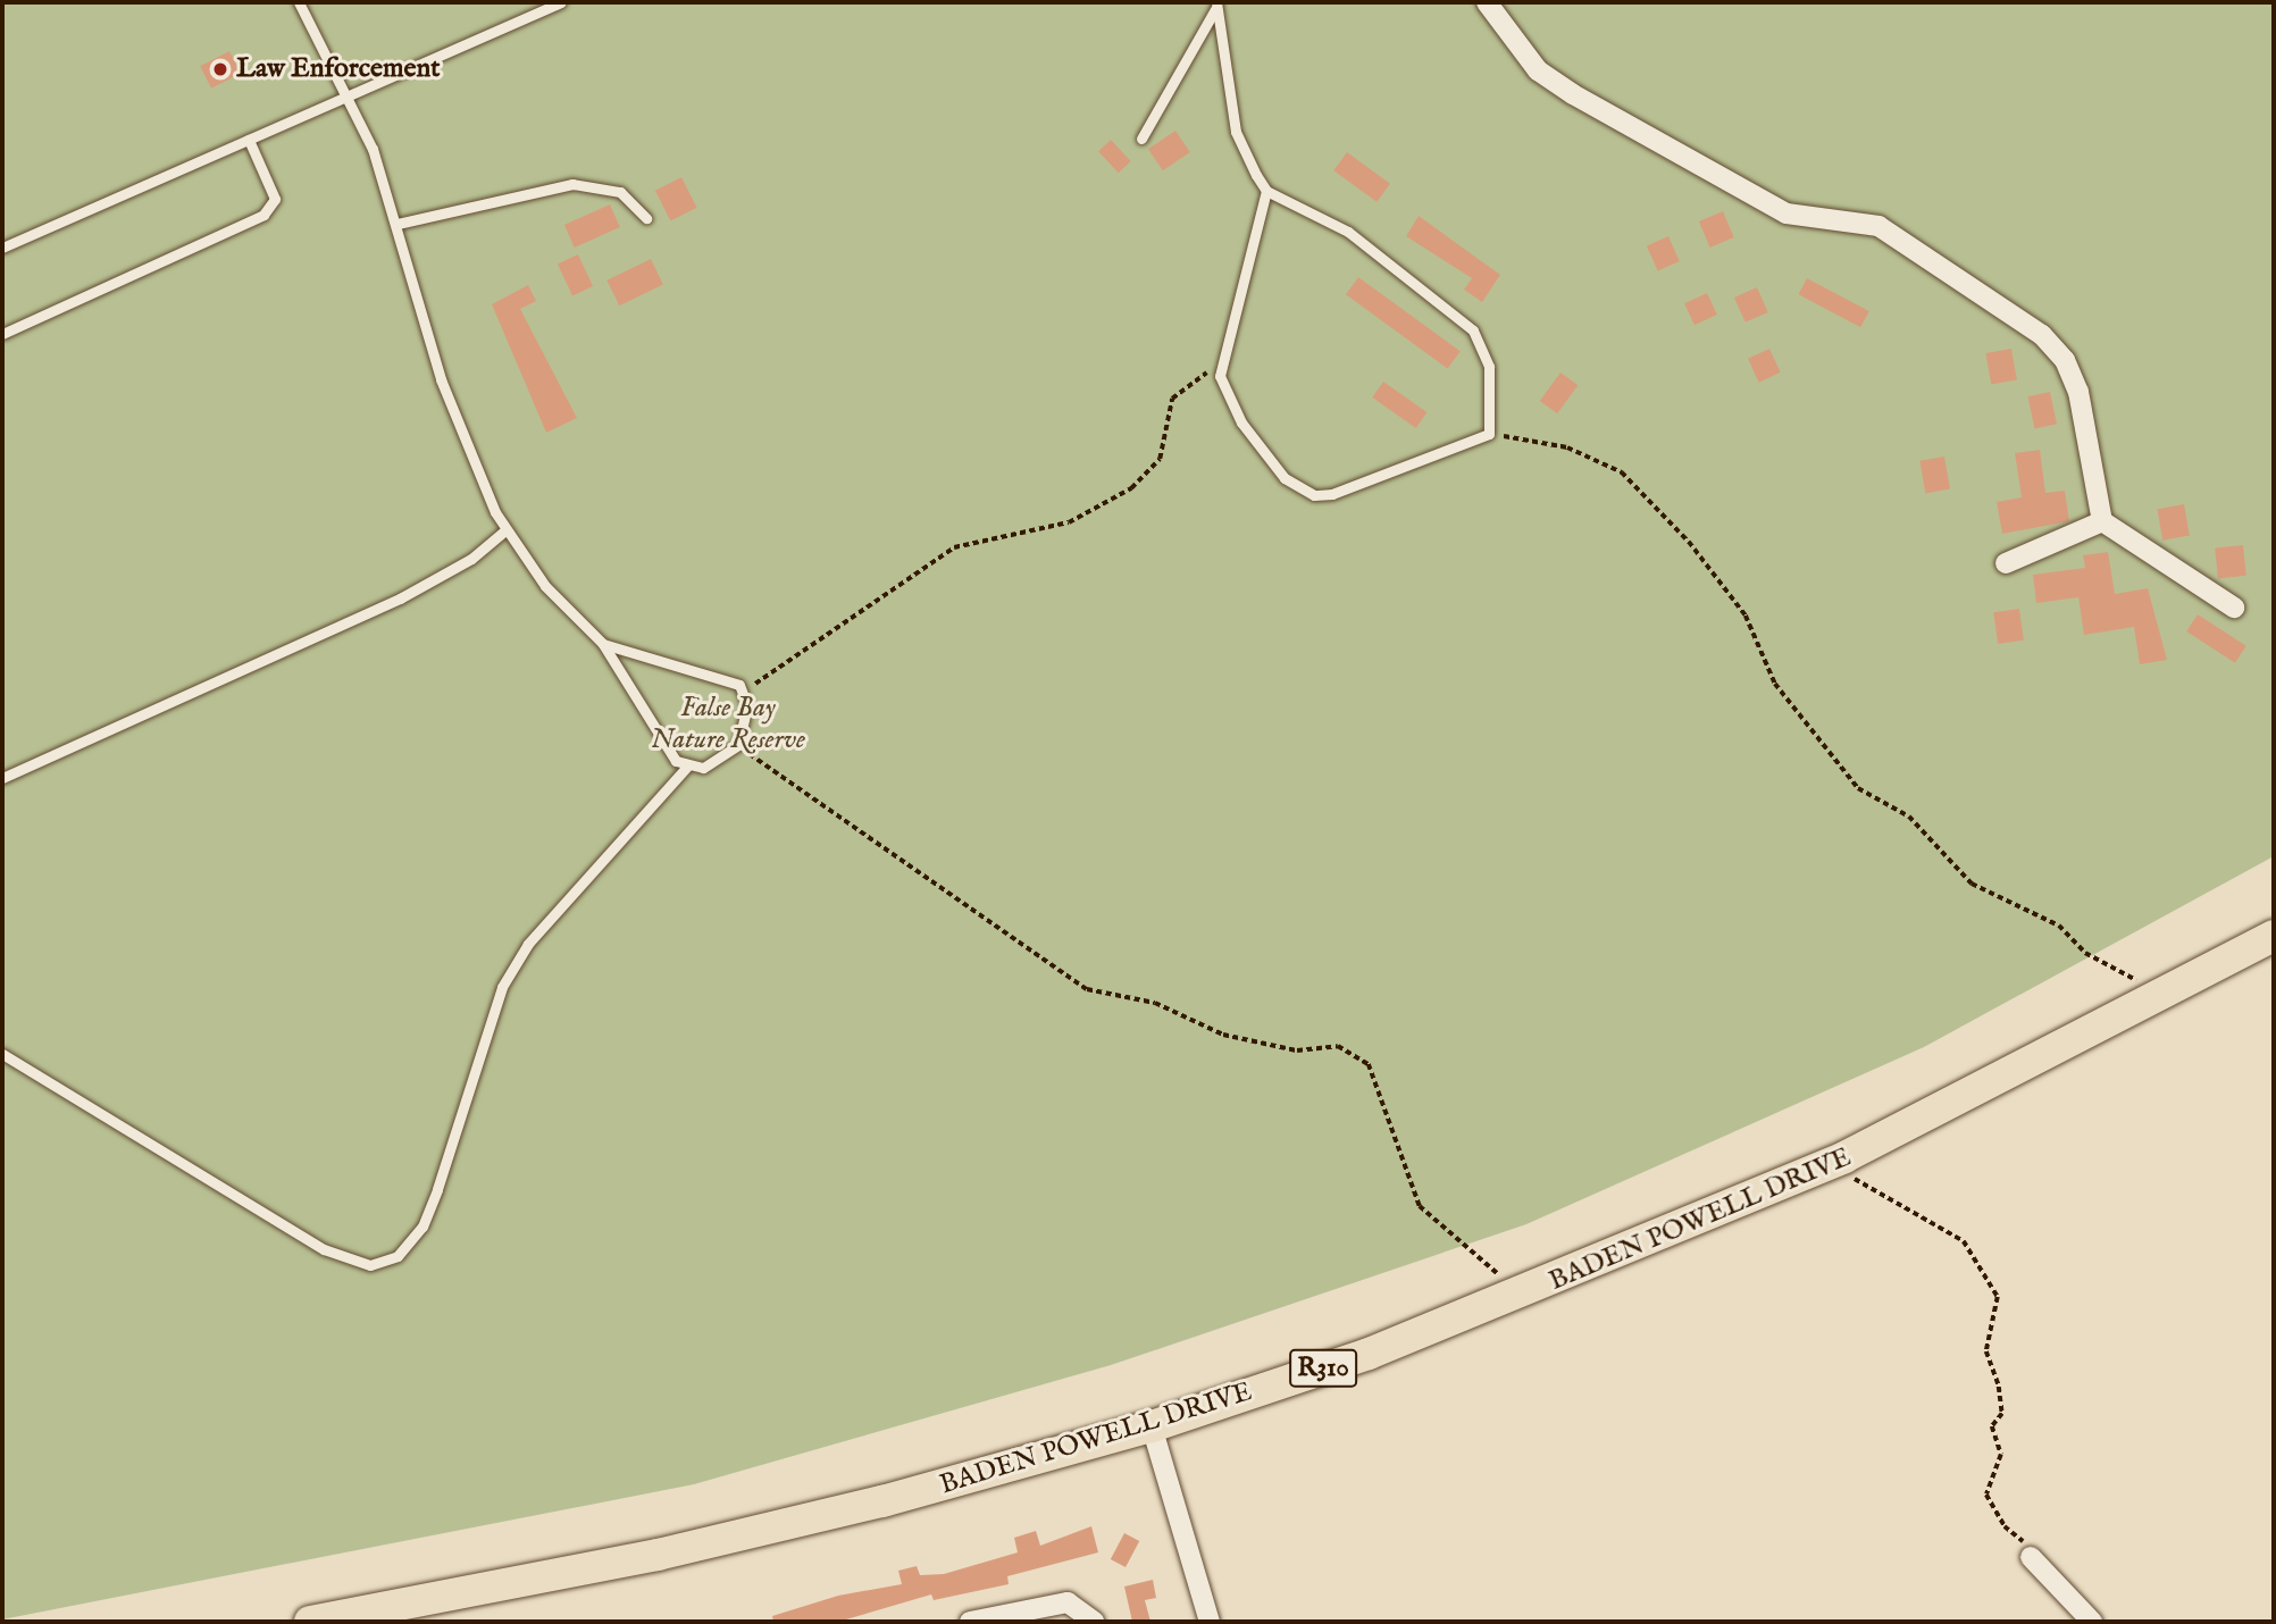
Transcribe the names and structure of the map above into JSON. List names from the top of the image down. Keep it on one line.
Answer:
{"streets":{"main road":["BADEN POWELL DRIVE","R310"]},"parks":["False Bay Nature Reserve"],"places":["Law Enforcement"]}
